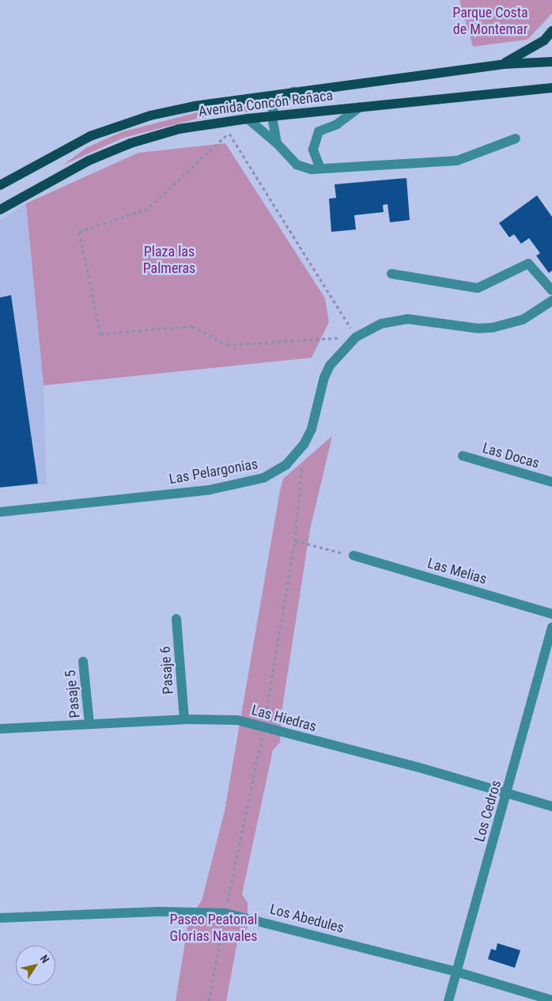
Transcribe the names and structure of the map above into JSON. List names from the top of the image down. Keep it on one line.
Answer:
{"streets":{"main road":["Avenida Concón Reñaca"],"street":["Las Docas","Las Pelargonias","Las Melias","Pasaje 6","Pasaje 5","Las Hiedras","Los Cedros","Los Abedules"]},"crossings":[["Pasaje 6","Las Hiedras"],["Pasaje 5","Las Hiedras"],["Las Hiedras","Los Cedros"],["Los Cedros","Los Abedules"]],"parks":["Parque Costa de Montemar","Plaza las Palmeras","Paseo Peatonal Glorias Navales"],"north":"top right"}
